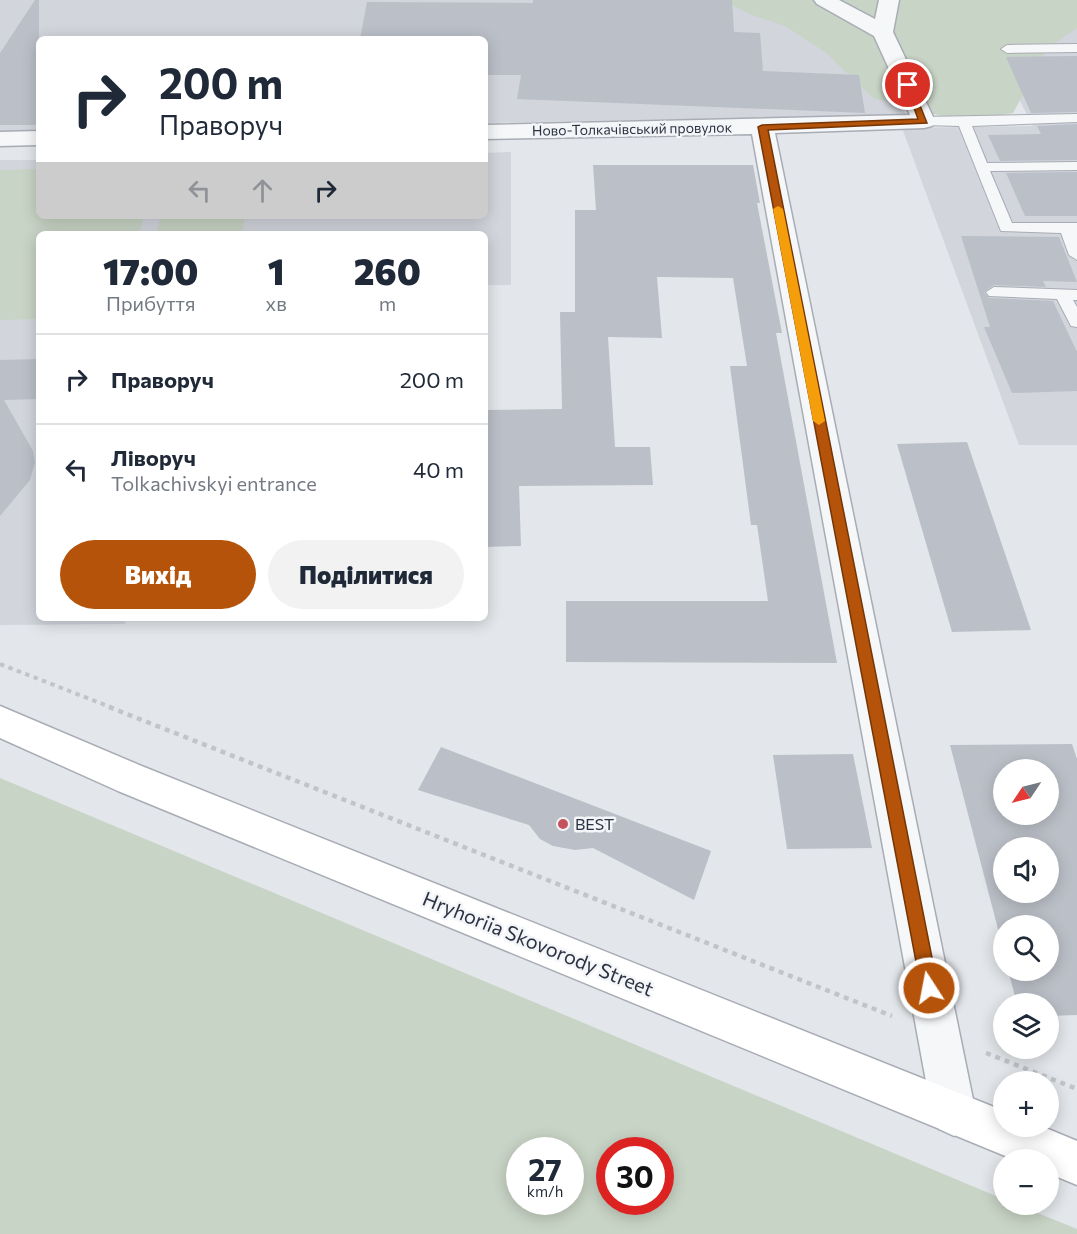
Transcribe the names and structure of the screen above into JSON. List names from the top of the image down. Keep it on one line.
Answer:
{"streets":{"street":["Ново-Толкачівський провулок","Hryhoriia Skovorody Street"]},"places":["BEST"],"north":"bottom left","page":{"turn":["200 m","Праворуч"],"eta":["17:00","Прибуття","1","хв","260","m"],"list":[{"name":"Праворуч","value":"200 m"},{"name":"Ліворуч","note":"Tolkachivskyi entrance","value":"40 m"}],"buttons":["Вихід","Поділитися"],"map_buttons":["+","−"],"speed":"27 km/h","limit":"30"}}
